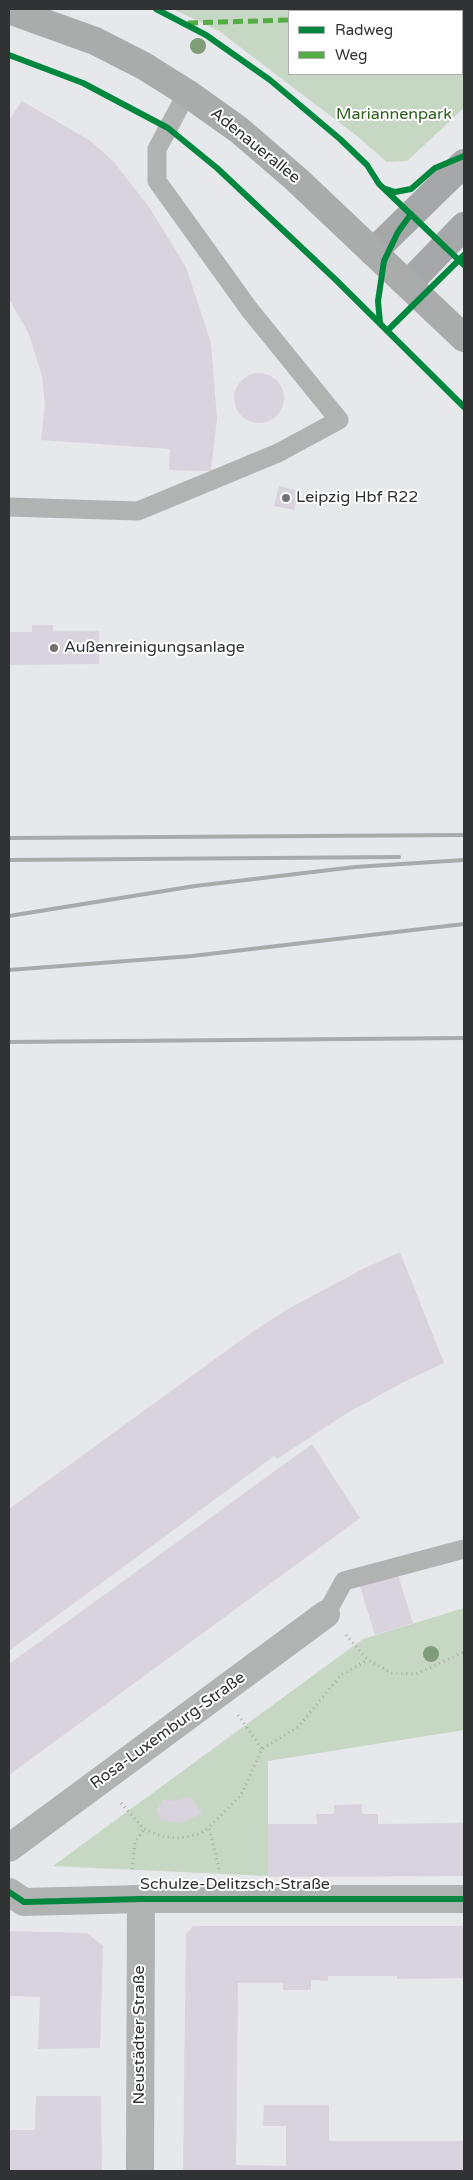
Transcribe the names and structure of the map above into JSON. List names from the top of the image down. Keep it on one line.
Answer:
{"streets":{"main road":["Adenauerallee"],"street":["Rosa-Luxemburg-Straße","Schulze-Delitzsch-Straße","Neustädter Straße"]},"crossings":[["Schulze-Delitzsch-Straße","Neustädter Straße"]],"parks":["Mariannenpark"],"places":["Leipzig Hbf R22","Außenreinigungsanlage"],"legend":["Radweg","Weg"]}
